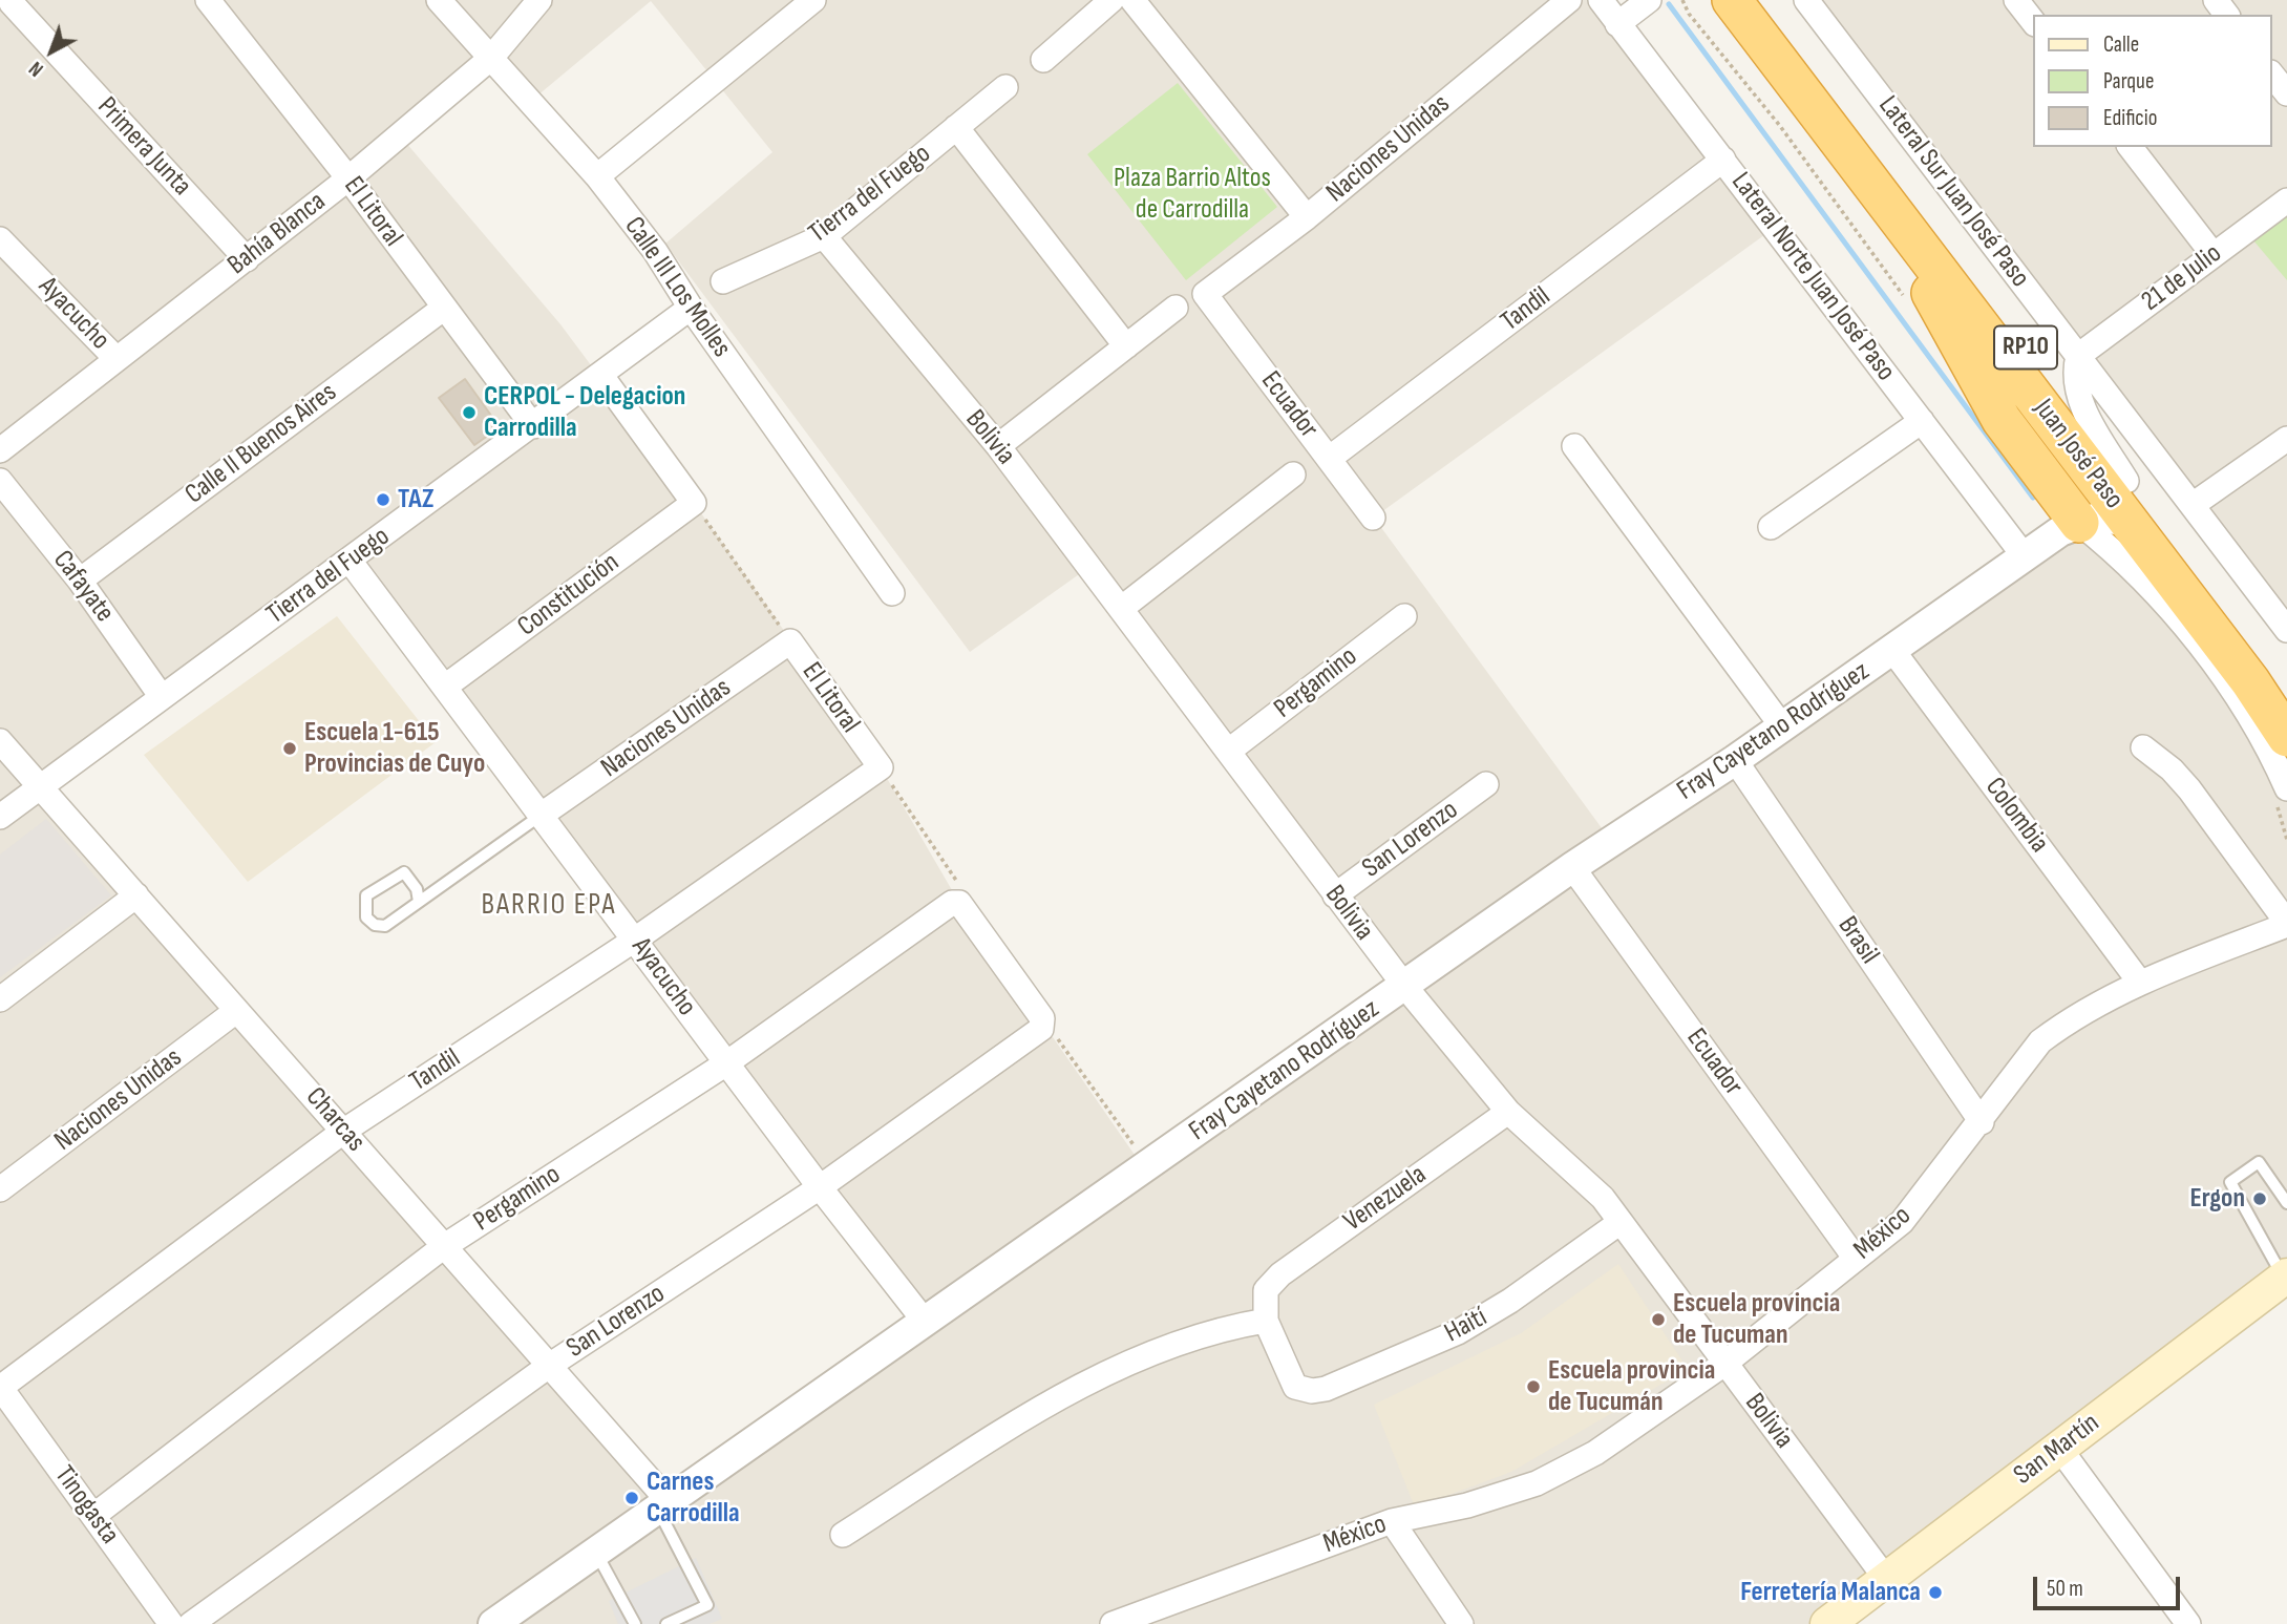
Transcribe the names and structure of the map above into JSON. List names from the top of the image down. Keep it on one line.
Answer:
{"streets":{"highway":["RP10","Juan José Paso"],"main road":["San Martín"],"street":["Primera Junta","Naciones Unidas","Lateral Sur Juan José Paso","Tierra del Fuego","El Litoral","Bahía Blanca","Lateral Norte Juan José Paso","21 de Julio","Calle III Los Molles","Tandil","Ayacucho","Ecuador","Bolivia","Calle II Buenos Aires","Cafayate","Constitución","Pergamino","Fray Cayetano Rodríguez","Colombia","San Lorenzo","Brasil","Charcas","Venezuela","México","Haití","Tinogasta"]},"crossings":[["Primera Junta","Bahía Blanca"],["Naciones Unidas","El Litoral"],["Naciones Unidas","Ayacucho"],["Naciones Unidas","Ecuador"],["Naciones Unidas","Charcas"],["Lateral Sur Juan José Paso","21 de Julio"],["Tierra del Fuego","El Litoral"],["Tierra del Fuego","Calle III Los Molles"],["Tierra del Fuego","Ayacucho"],["Tierra del Fuego","Bolivia"],["Tierra del Fuego","Cafayate"],["Tierra del Fuego","Charcas"],["El Litoral","Bahía Blanca"],["El Litoral","Tandil"],["El Litoral","Calle II Buenos Aires"],["El Litoral","Constitución"],["Bahía Blanca","Calle III Los Molles"],["Bahía Blanca","Ayacucho"],["Lateral Norte Juan José Paso","Tandil"],["Lateral Norte Juan José Paso","Fray Cayetano Rodríguez"],["Tandil","Ayacucho"],["Tandil","Ecuador"],["Tandil","Charcas"],["Tandil","Tinogasta"],["Ayacucho","Constitución"],["Ayacucho","Pergamino"],["Ayacucho","Fray Cayetano Rodríguez"],["Ayacucho","San Lorenzo"],["Ecuador","Fray Cayetano Rodríguez"],["Ecuador","México"],["Bolivia","Pergamino"],["Bolivia","Fray Cayetano Rodríguez"],["Bolivia","San Lorenzo"],["Bolivia","Venezuela"],["Bolivia","México"],["Bolivia","Haití"],["Bolivia","San Martín"],["Calle II Buenos Aires","Cafayate"],["Pergamino","Charcas"],["Pergamino","Tinogasta"],["Fray Cayetano Rodríguez","Colombia"],["Fray Cayetano Rodríguez","Brasil"],["Fray Cayetano Rodríguez","Charcas"],["Colombia","México"],["San Lorenzo","Charcas"],["Brasil","México"],["Venezuela","Haití"]],"districts":["BARRIO EPA"],"parks":["Plaza Barrio Altos de Carrodilla"],"places":["CERPOL - Delegacion Carrodilla","TAZ","Escuela 1-615 Provincias de Cuyo","Ergon","Escuela provincia de Tucuman","Escuela provincia de Tucumán","Carnes Carrodilla","Ferretería Malanca"],"legend":["Calle","Parque","Edificio"],"scale_bar":"50 m","north":"bottom left"}
